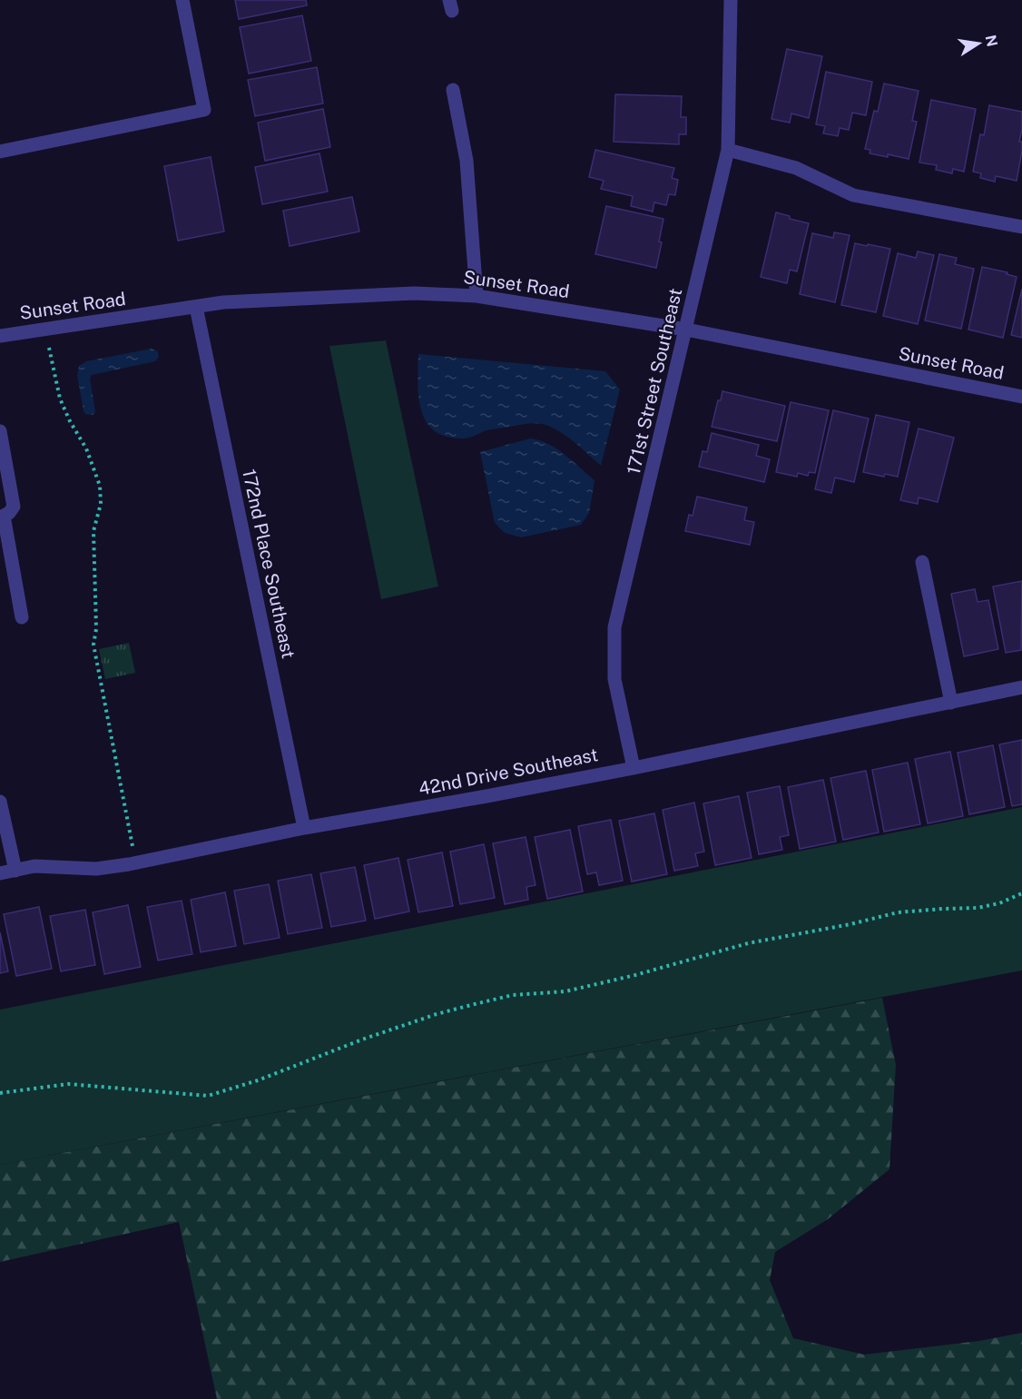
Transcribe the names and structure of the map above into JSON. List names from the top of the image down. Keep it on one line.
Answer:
{"streets":{"street":["Sunset Road","171st Street Southeast","172nd Place Southeast","42nd Drive Southeast"]},"crossings":[["Sunset Road","171st Street Southeast"],["Sunset Road","172nd Place Southeast"],["171st Street Southeast","42nd Drive Southeast"],["172nd Place Southeast","42nd Drive Southeast"]],"north":"right"}
